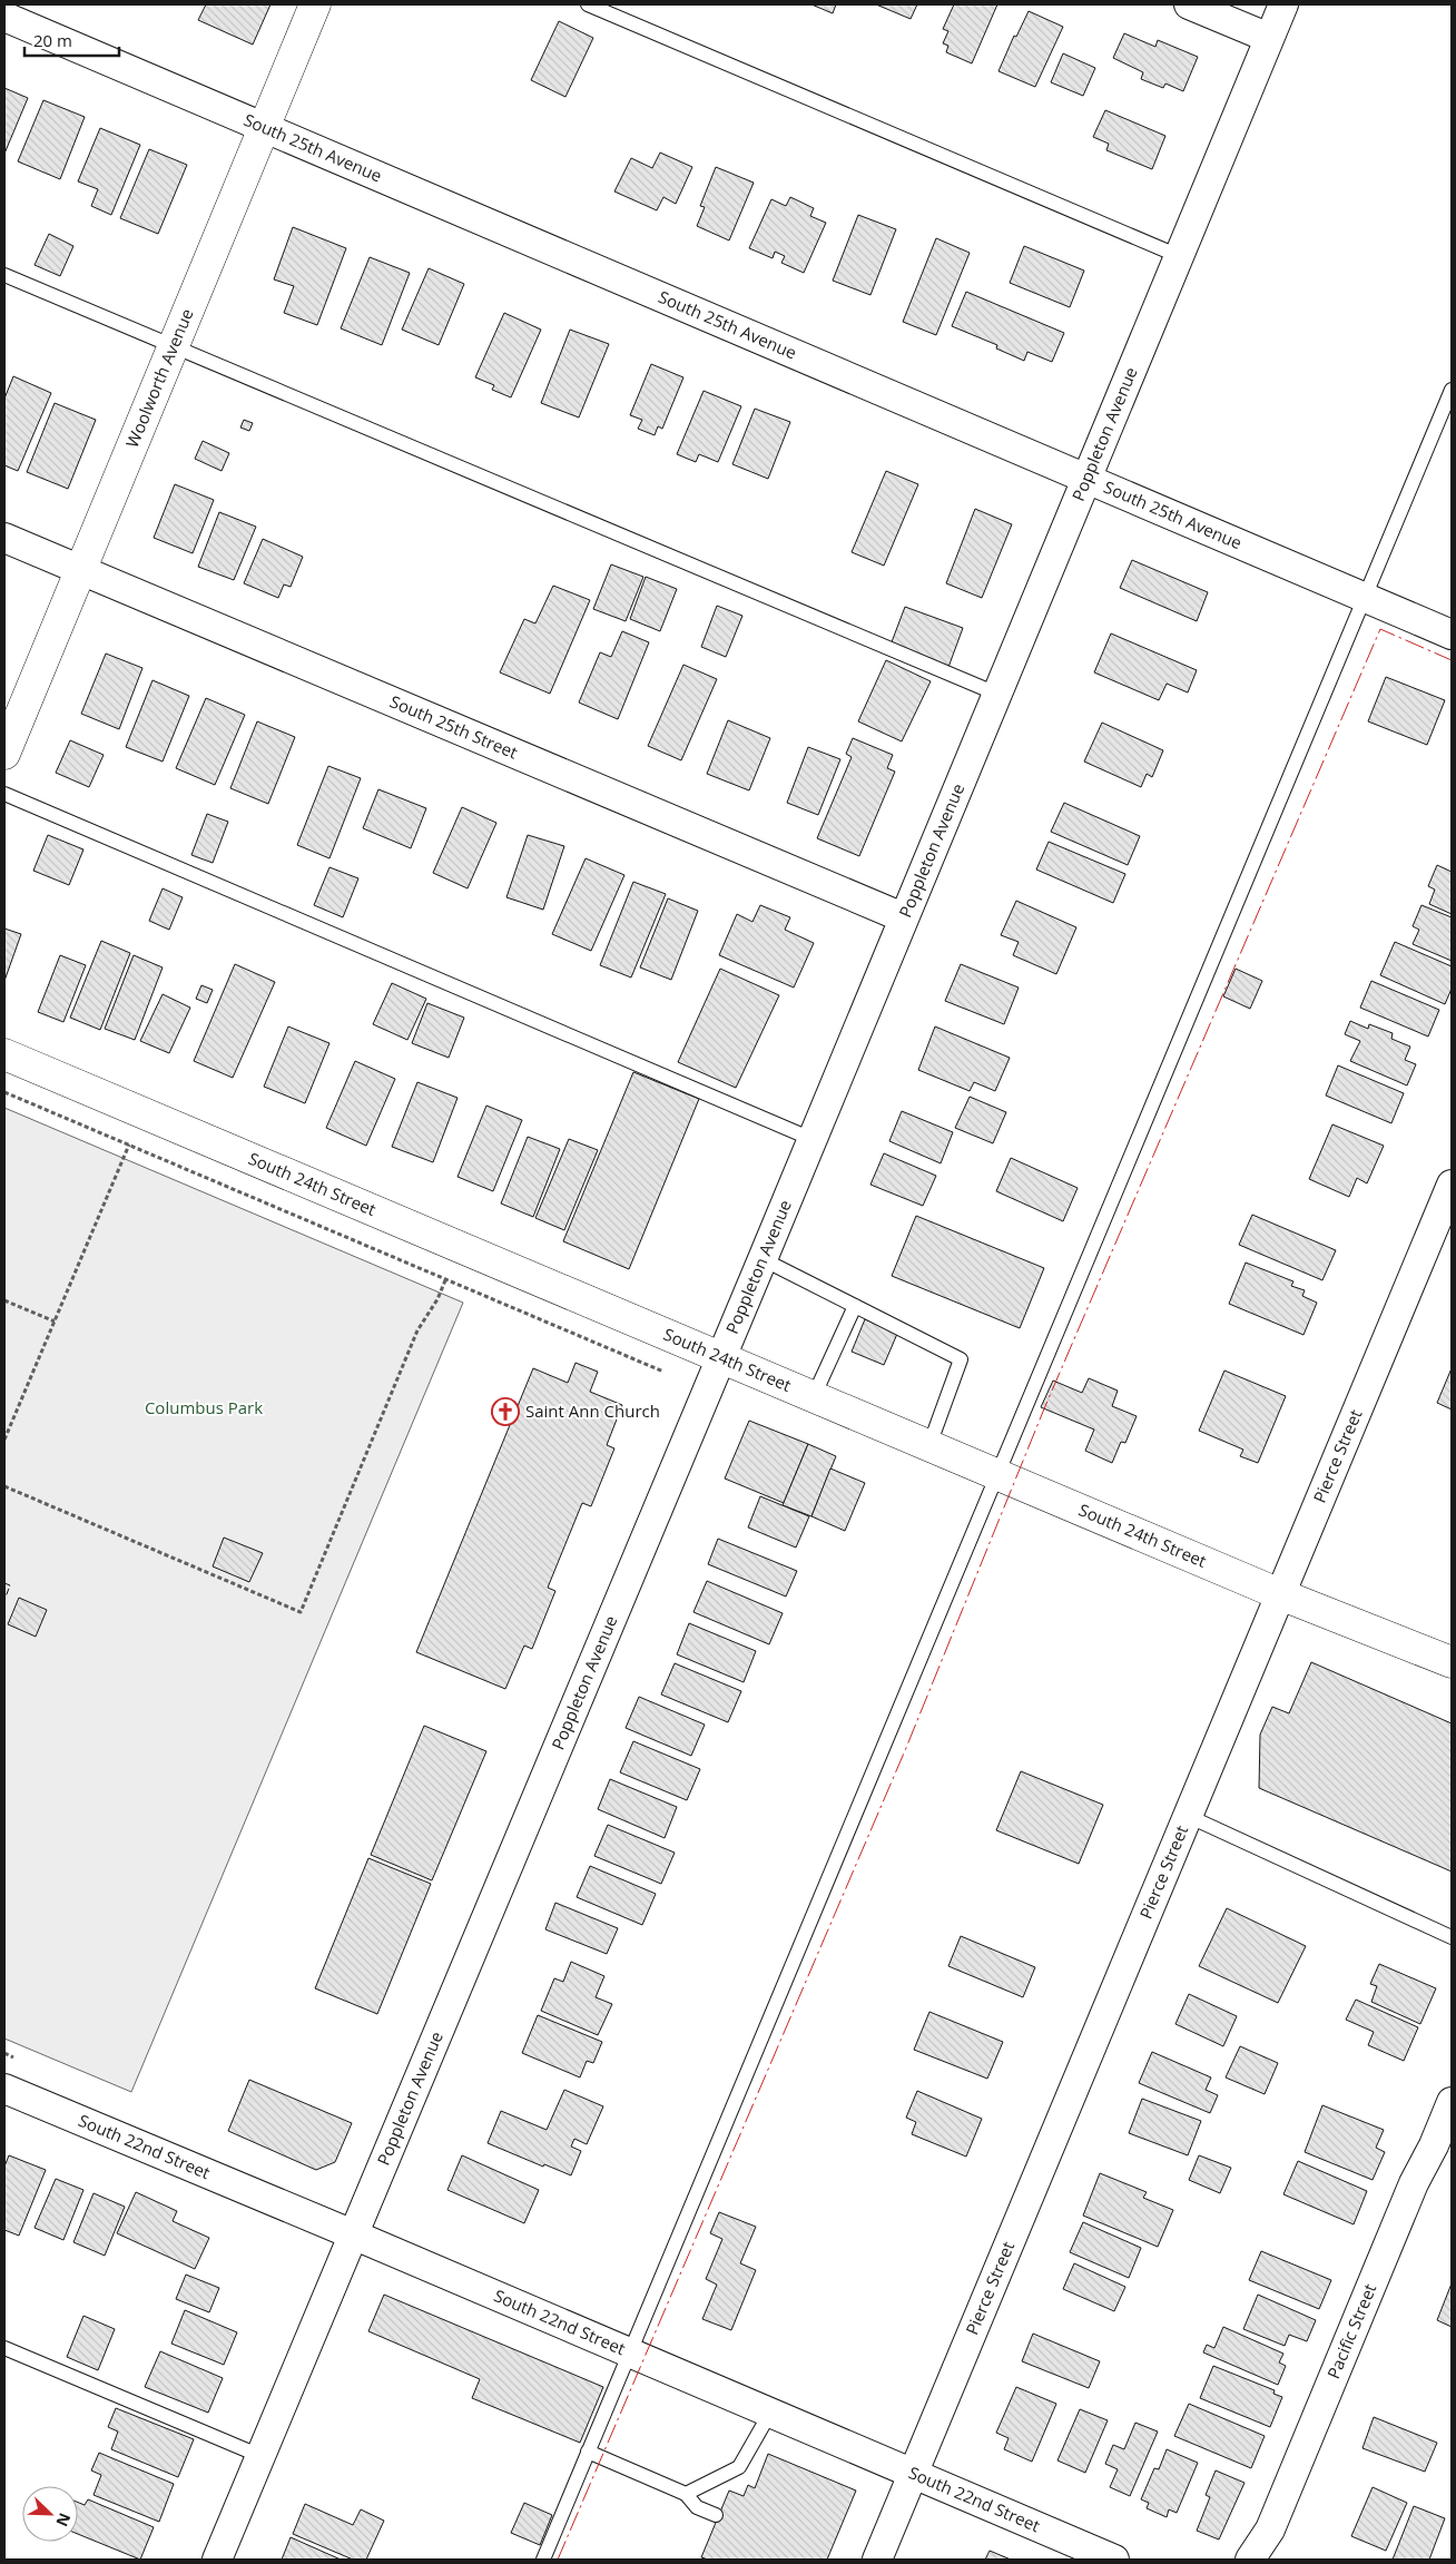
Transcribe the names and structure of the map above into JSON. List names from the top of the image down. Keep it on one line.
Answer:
{"streets":{"main road":["Woolworth Avenue","South 24th Street"],"street":["South 25th Avenue","Poppleton Avenue","South 25th Street","Pierce Street","South 22nd Street","Pacific Street"]},"crossings":[["South 25th Avenue","Woolworth Avenue"],["South 25th Avenue","Poppleton Avenue"],["Woolworth Avenue","South 25th Street"],["Poppleton Avenue","South 25th Street"],["Poppleton Avenue","South 24th Street"],["Poppleton Avenue","South 22nd Street"],["South 24th Street","Pierce Street"],["Pierce Street","South 22nd Street"]],"parks":["Columbus Park"],"places":{"church":["Saint Ann Church"]},"scale_bar":"20 m","north":"bottom right"}
